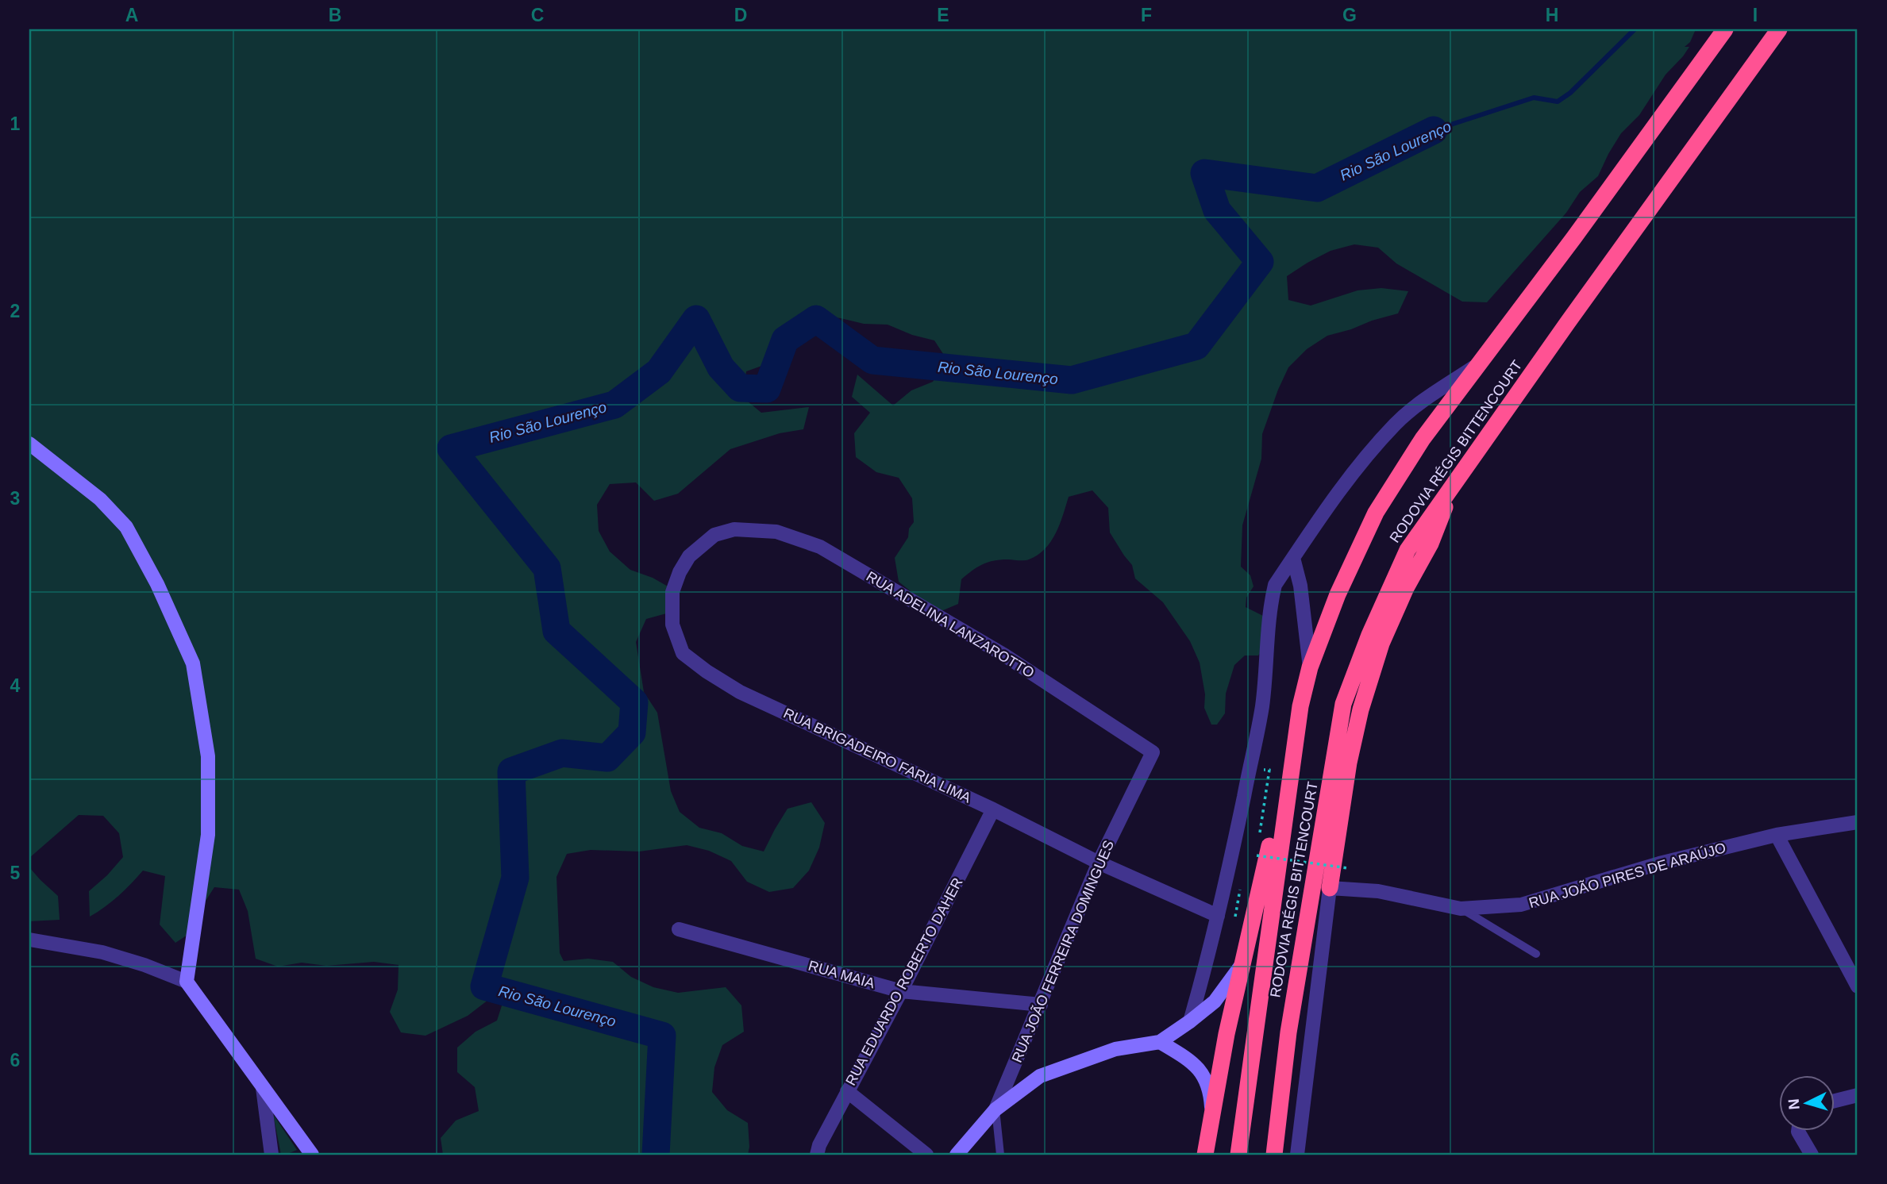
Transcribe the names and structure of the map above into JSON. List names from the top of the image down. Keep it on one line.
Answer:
{"streets":{"highway":["RODOVIA RÉGIS BITTENCOURT"],"street":["RUA ADELINA LANZAROTTO","RUA BRIGADEIRO FARIA LIMA","RUA JOÃO PIRES DE ARAÚJO","RUA JOÃO FERREIRA DOMINGUES","RUA MAIA","RUA EDUARDO ROBERTO DAHER"]},"crossings":[["RUA ADELINA LANZAROTTO","RUA BRIGADEIRO FARIA LIMA"],["RUA ADELINA LANZAROTTO","RUA JOÃO FERREIRA DOMINGUES"],["RUA BRIGADEIRO FARIA LIMA","RUA JOÃO FERREIRA DOMINGUES"],["RUA BRIGADEIRO FARIA LIMA","RUA EDUARDO ROBERTO DAHER"],["RUA JOÃO FERREIRA DOMINGUES","RUA MAIA"],["RUA MAIA","RUA EDUARDO ROBERTO DAHER"]],"water":["Rio São Lourenço"],"north":"left","grid":{"columns":["A","B","C","D","E","F","G","H","I"],"rows":["1","2","3","4","5","6"]}}
